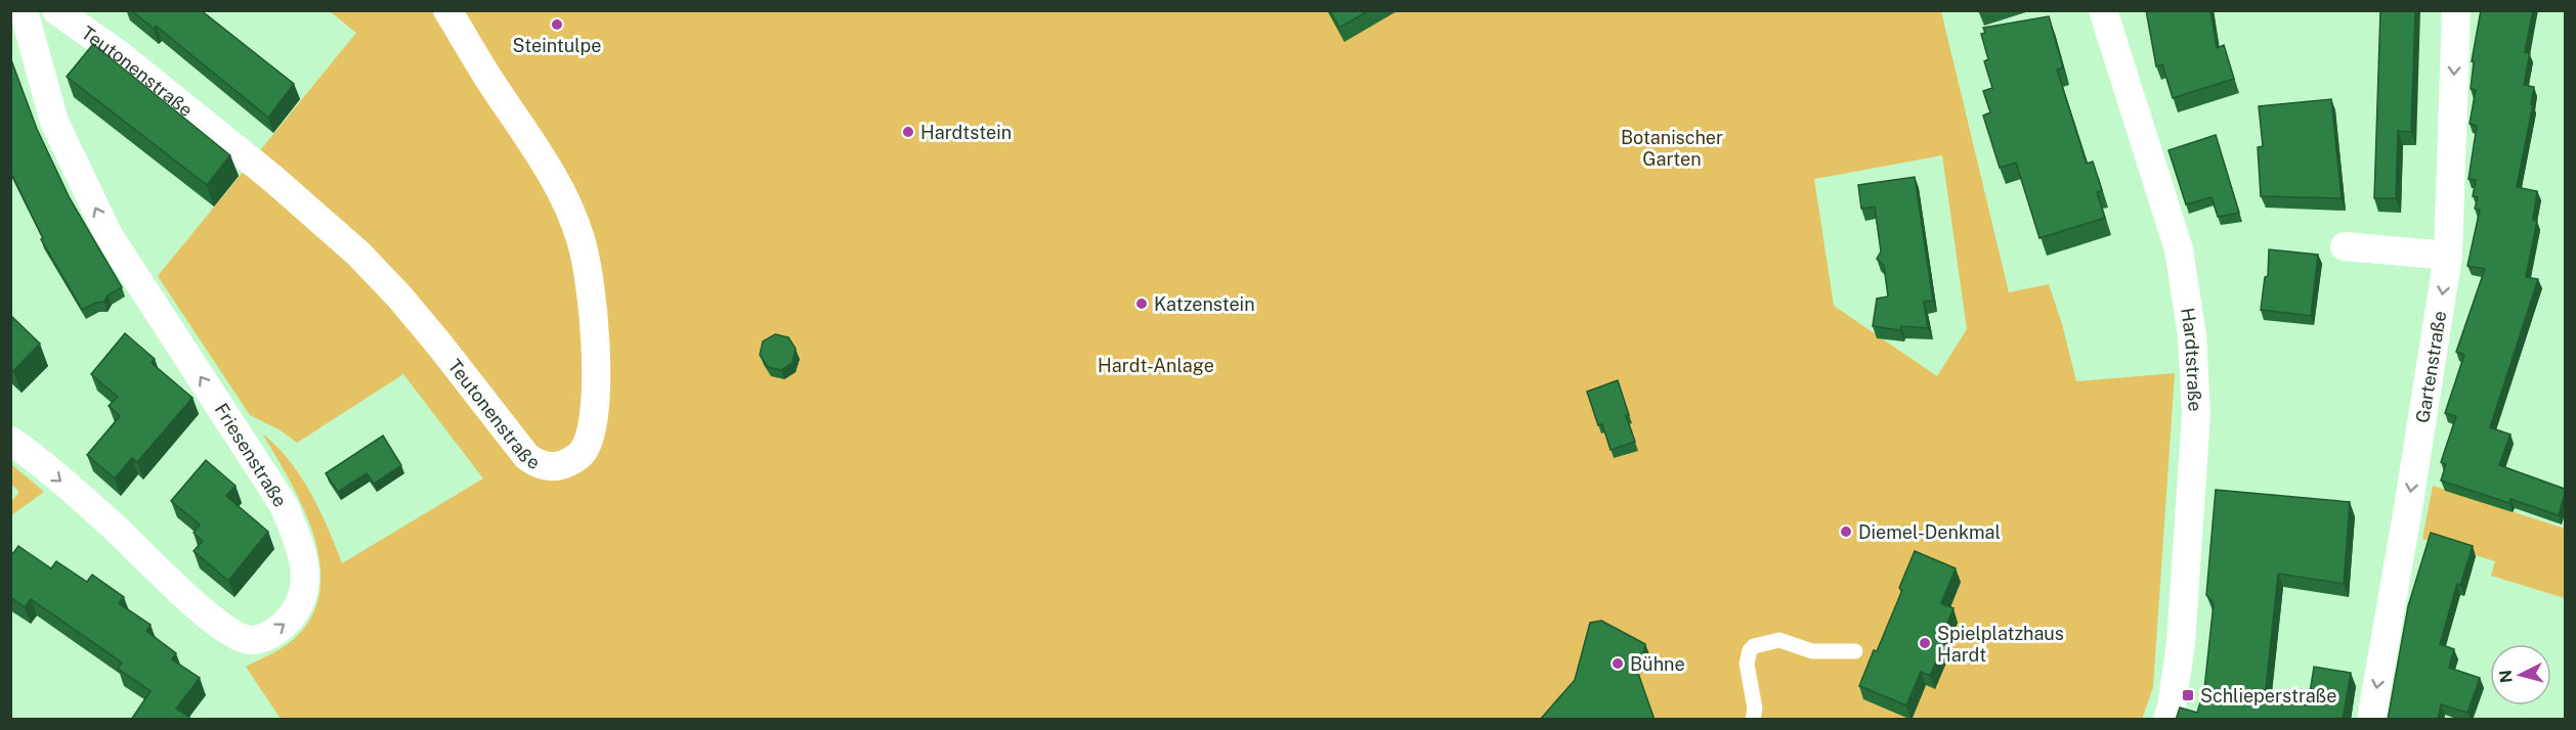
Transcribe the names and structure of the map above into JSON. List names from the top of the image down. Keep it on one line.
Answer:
{"streets":{"street":["Teutonenstraße","Hardtstraße","Gartenstraße","Friesenstraße"]},"one_way":["Gartenstraße"],"parks":["Botanischer Garten","Hardt-Anlage"],"places":{"other":["Steintulpe","Hardtstein","Katzenstein","Diemel-Denkmal","Spielplatzhaus Hardt","Bühne"],"transit":["Schlieperstraße"]},"north":"left"}
